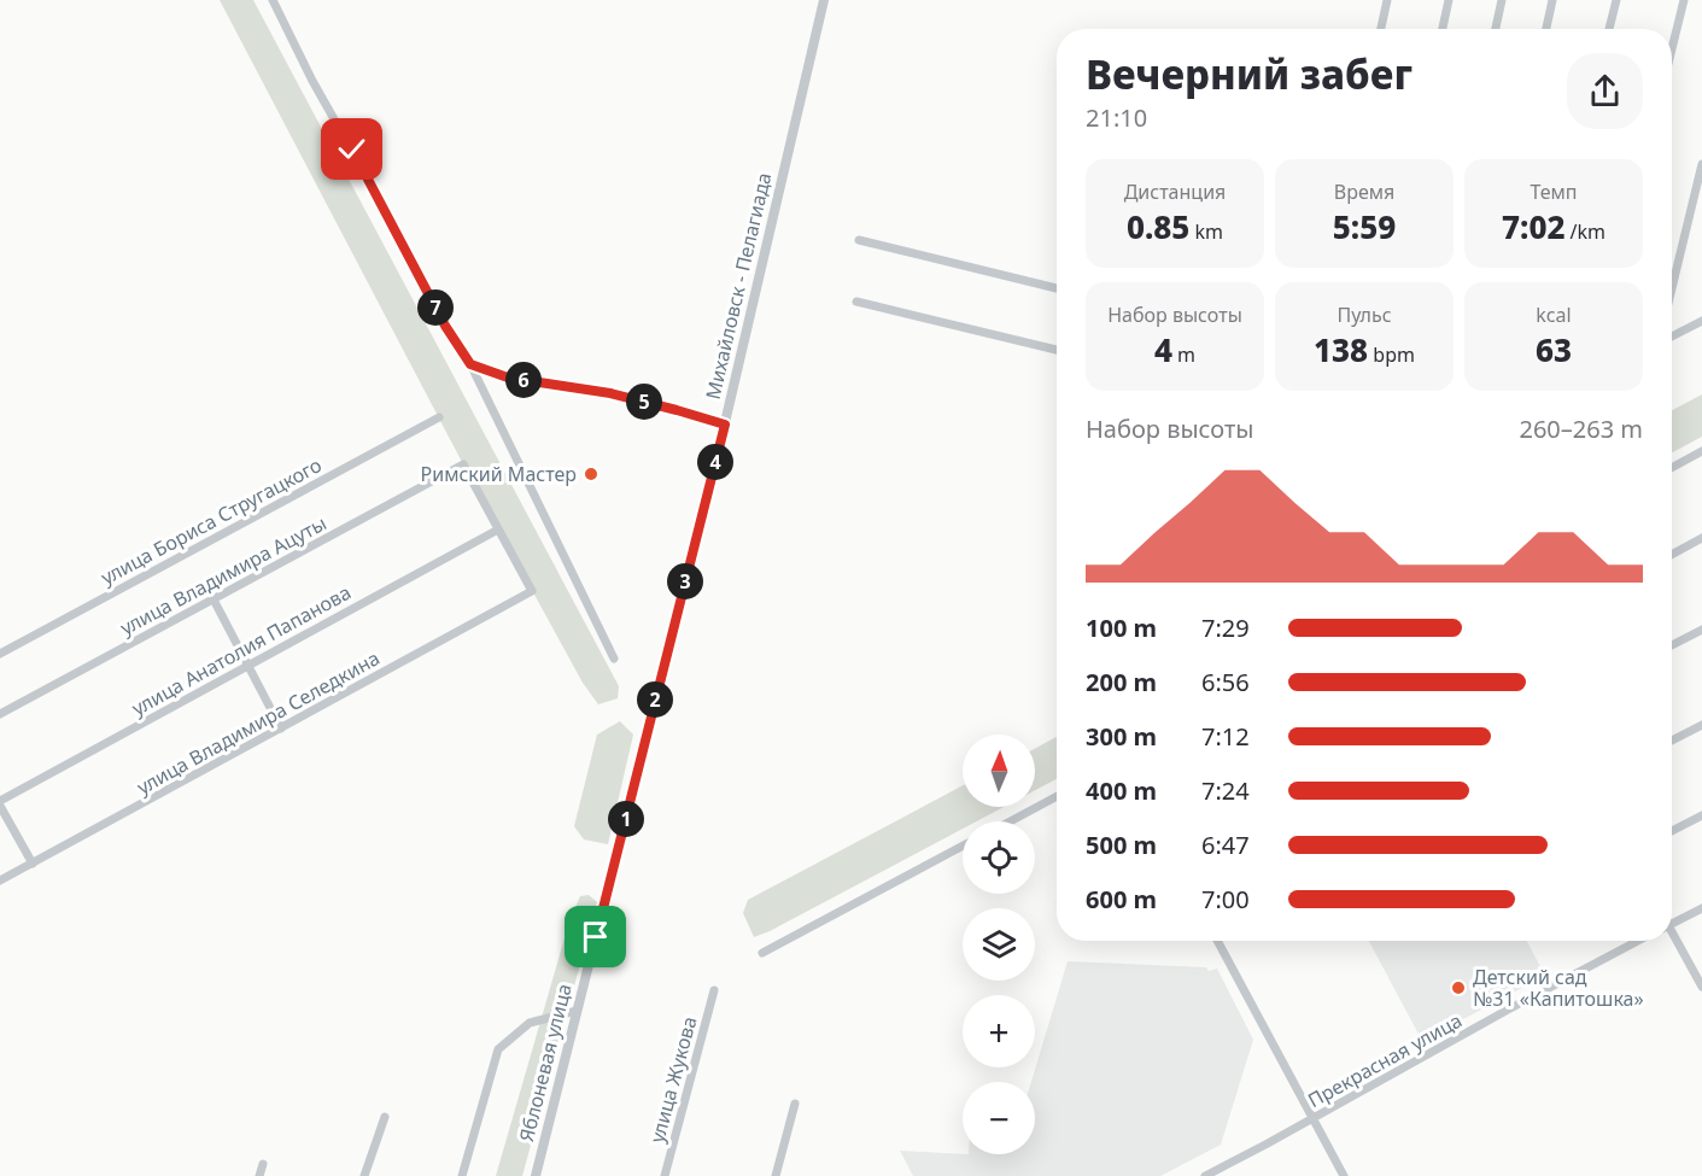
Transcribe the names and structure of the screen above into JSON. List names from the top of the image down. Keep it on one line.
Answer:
{"streets":{"street":["Михайловск - Пелагиада","улица Бориса Стругацкого","улица Владимира Ацуты","улица Анатолия Папанова","улица Владимира Селедкина","Прекрасная улица","Яблоневая улица","улица Жукова"]},"crossings":[["Михайловск - Пелагиада","Яблоневая улица"],["улица Владимира Ацуты","улица Анатолия Папанова"],["улица Владимира Ацуты","улица Владимира Селедкина"],["улица Анатолия Папанова","улица Владимира Селедкина"]],"places":["Римский Мастер","Детский сад №31 «Капитошка»"],"north":"top","page":{"heading":["Вечерний забег","21:10"],"stats":[["Дистанция","0.85 km"],["Время","5:59"],["Темп","7:02 /km"],["Набор высоты","4 m"],["Пульс","138 bpm"],["kcal","63"]],"pins":["7","6","5","4","3","2","1"],"chart":["Набор высоты","260–263 m"],"list":[{"name":"100 m","note":"7:29"},{"name":"200 m","note":"6:56"},{"name":"300 m","note":"7:12"},{"name":"400 m","note":"7:24"},{"name":"500 m","note":"6:47"},{"name":"600 m","note":"7:00"}],"map_buttons":["+","−"]}}
